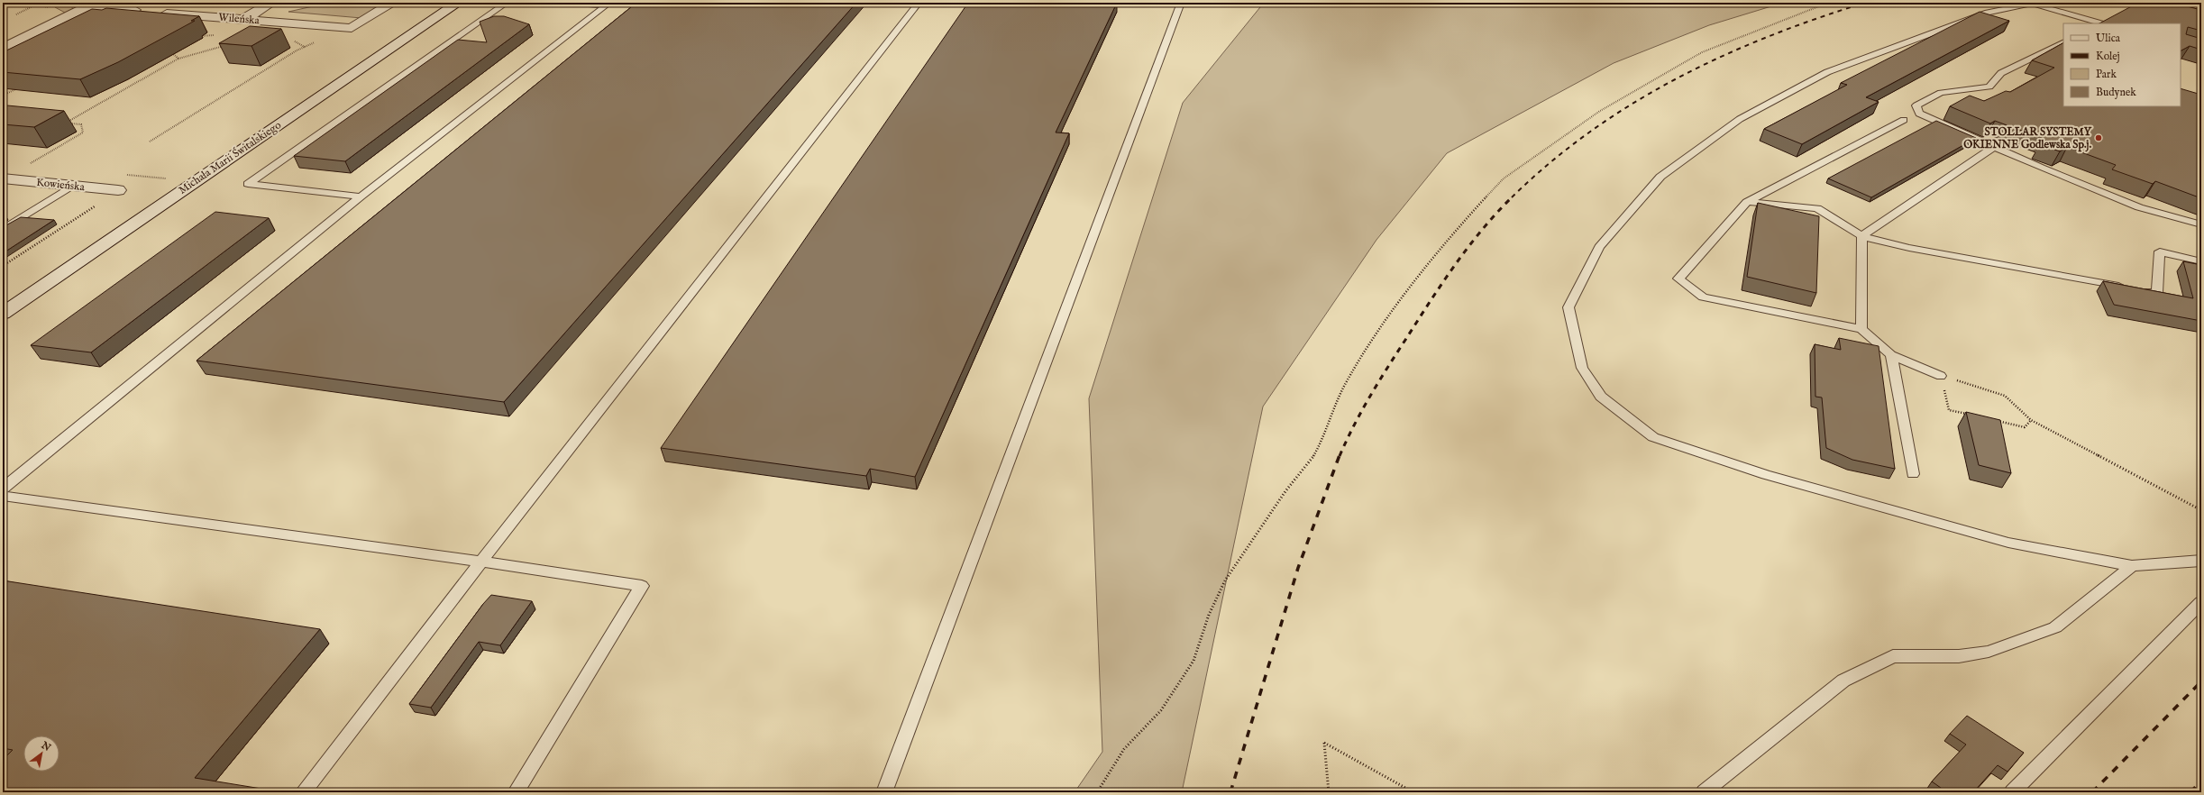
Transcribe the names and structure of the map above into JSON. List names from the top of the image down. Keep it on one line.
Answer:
{"streets":{"street":["Wileńska","Michała Marii Świtalskiego","Kowieńska"]},"places":["STOLLAR SYSTEMY OKIENNE Godlewska Sp.j."],"legend":["Ulica","Kolej","Park","Budynek"],"north":"top right"}
